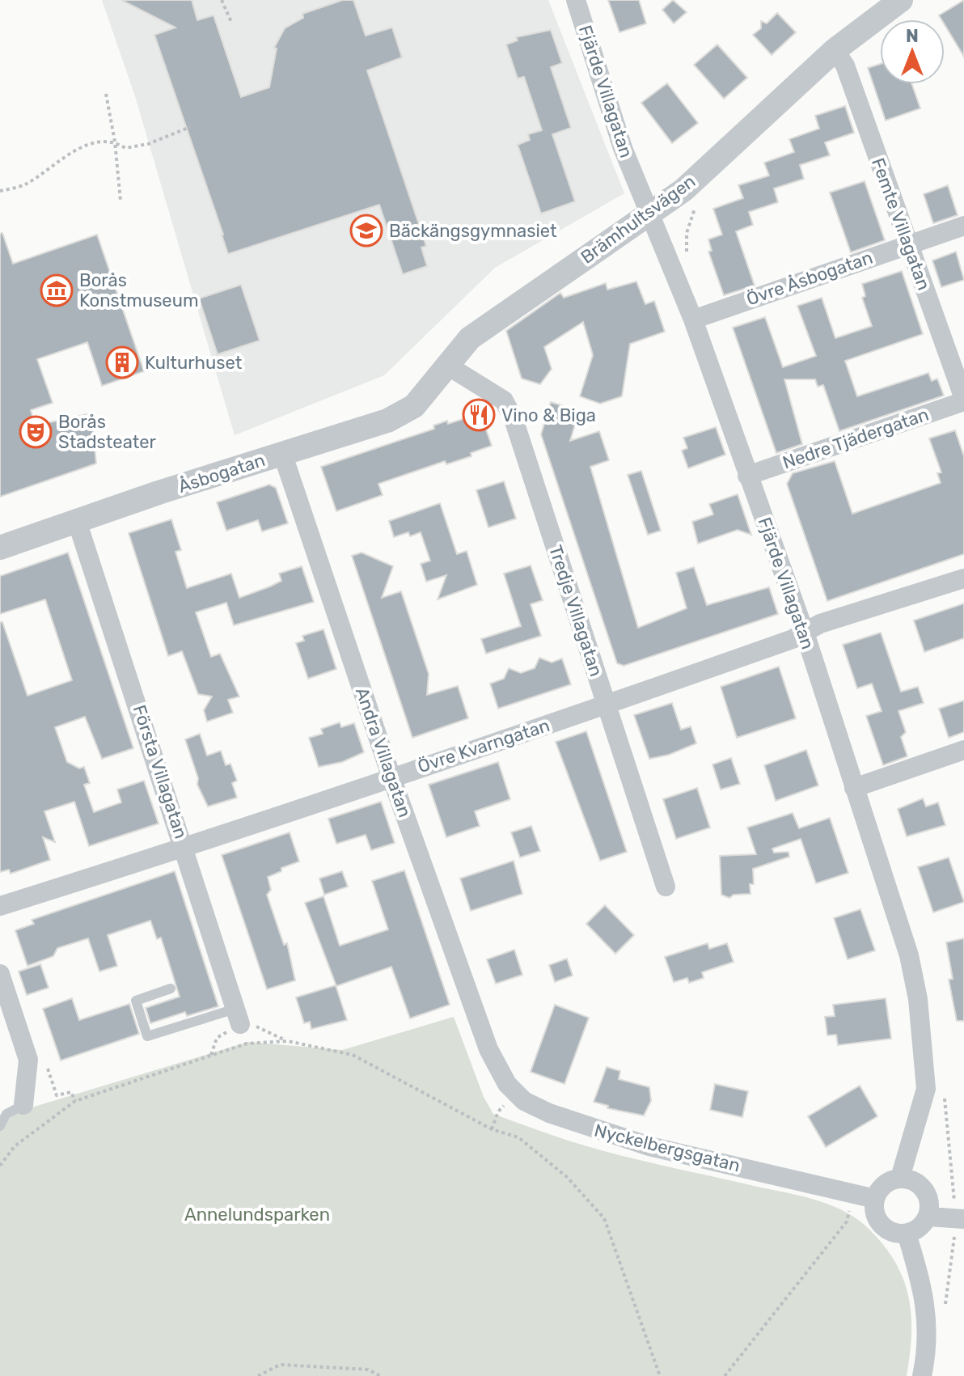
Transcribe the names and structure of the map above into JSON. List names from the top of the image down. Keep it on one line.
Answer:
{"streets":{"street":["Fjärde Villagatan","Brämhultsvägen","Femte Villagatan","Övre Åsbogatan","Nedre Tjädergatan","Åsbogatan","Tredje Villagatan","Övre Kvarngatan","Andra Villagatan","Första Villagatan","Nyckelbergsgatan"]},"crossings":[["Fjärde Villagatan","Brämhultsvägen"],["Fjärde Villagatan","Övre Åsbogatan"],["Fjärde Villagatan","Nedre Tjädergatan"],["Fjärde Villagatan","Övre Kvarngatan"],["Fjärde Villagatan","Nyckelbergsgatan"],["Brämhultsvägen","Femte Villagatan"],["Brämhultsvägen","Åsbogatan"],["Brämhultsvägen","Tredje Villagatan"],["Femte Villagatan","Övre Åsbogatan"],["Femte Villagatan","Nedre Tjädergatan"],["Åsbogatan","Tredje Villagatan"],["Åsbogatan","Andra Villagatan"],["Åsbogatan","Första Villagatan"],["Tredje Villagatan","Övre Kvarngatan"],["Övre Kvarngatan","Andra Villagatan"],["Övre Kvarngatan","Första Villagatan"],["Andra Villagatan","Nyckelbergsgatan"]],"parks":["Annelundsparken"],"places":{"school or university":["Bäckängsgymnasiet"],"museum":["Borås Konstmuseum"],"building":["Kulturhuset"],"restaurant":["Vino & Biga"],"theatre":["Borås Stadsteater"]},"north":"top"}
